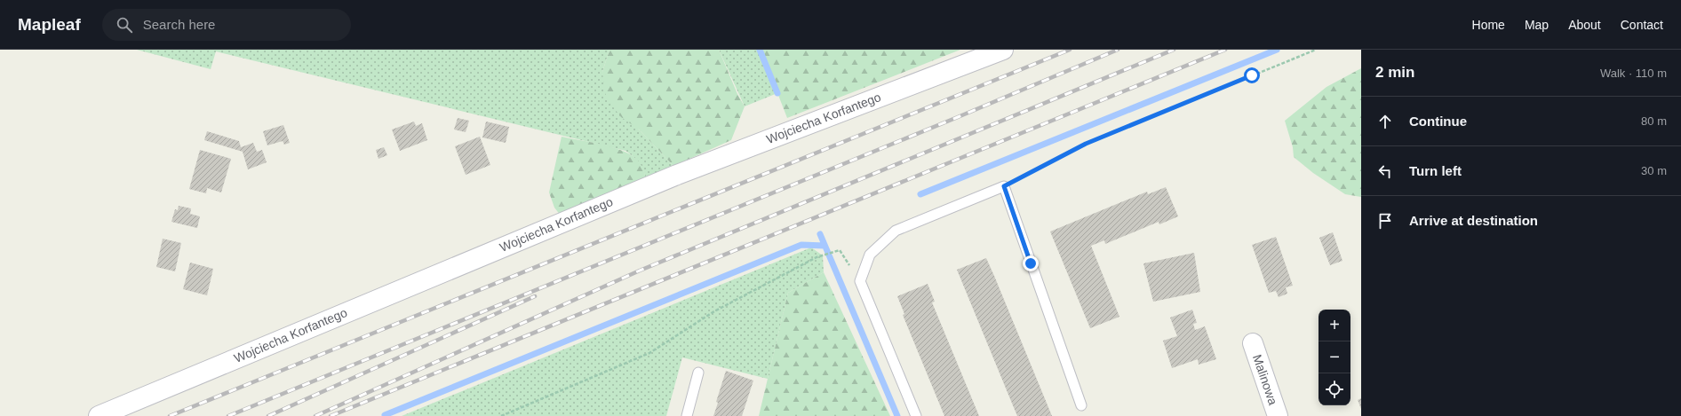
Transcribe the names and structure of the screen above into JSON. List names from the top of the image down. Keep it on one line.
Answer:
{"streets":{"street":["Wojciecha Korfantego","Malinowa"]},"page":{"header":"Mapleaf","search":"Search here","nav":["Home","Map","About","Contact"],"heading":["2 min","Walk · 110 m"],"list":[["Continue","80 m"],["Turn left","30 m"],"Arrive at destination"],"map_buttons":["+","−"]}}
